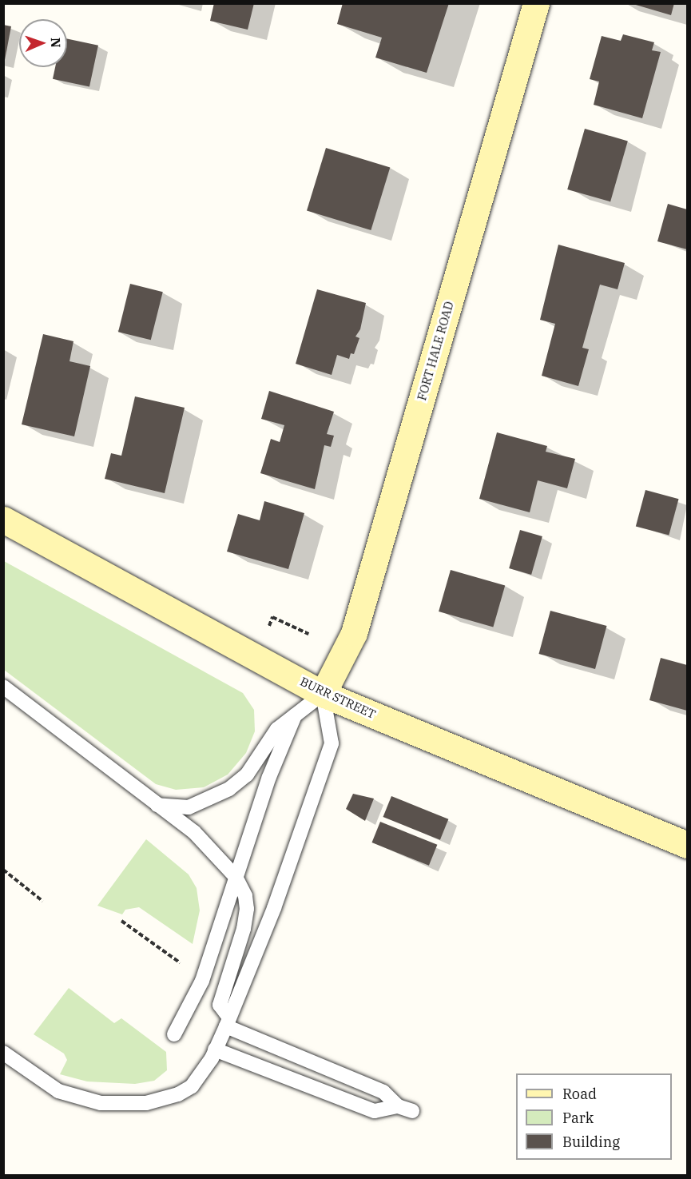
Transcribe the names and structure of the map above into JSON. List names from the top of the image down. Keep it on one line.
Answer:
{"streets":{"main road":["FORT HALE ROAD","BURR STREET"]},"crossings":[["FORT HALE ROAD","BURR STREET"]],"legend":["Road","Park","Building"],"north":"right"}
